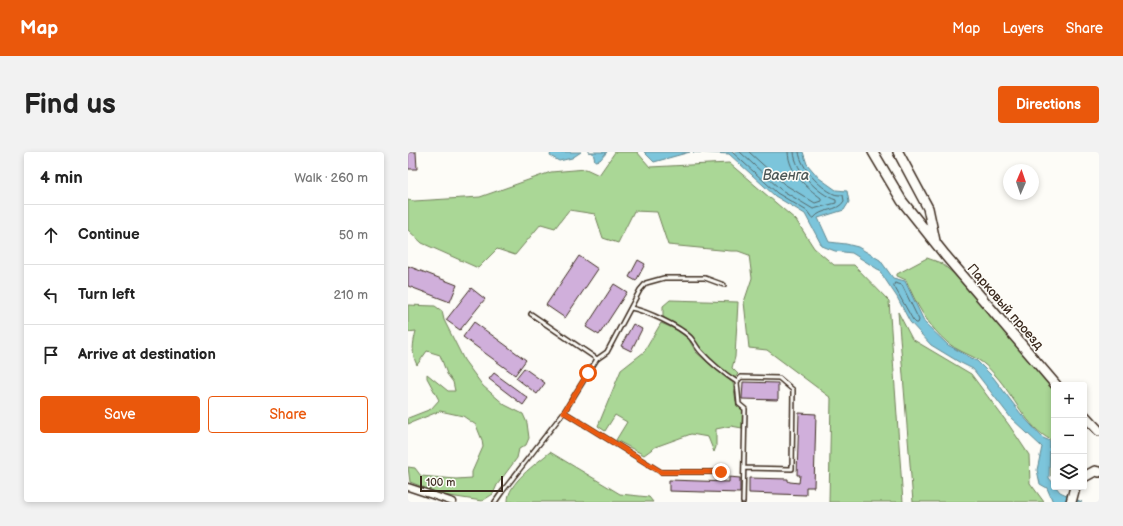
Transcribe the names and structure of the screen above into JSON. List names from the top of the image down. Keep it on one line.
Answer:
{"streets":{"main road":["Парковый проезд"]},"water":["Ваенга"],"scale_bar":"100 m","north":"top","page":{"header":"Map","nav":["Map","Layers","Share"],"buttons":["Directions",["Save","Share"]],"title":"Find us","heading":["4 min","Walk · 260 m"],"list":[["Continue","50 m"],["Turn left","210 m"],"Arrive at destination"],"map_buttons":["+","−"],"scale":"100 m"}}
